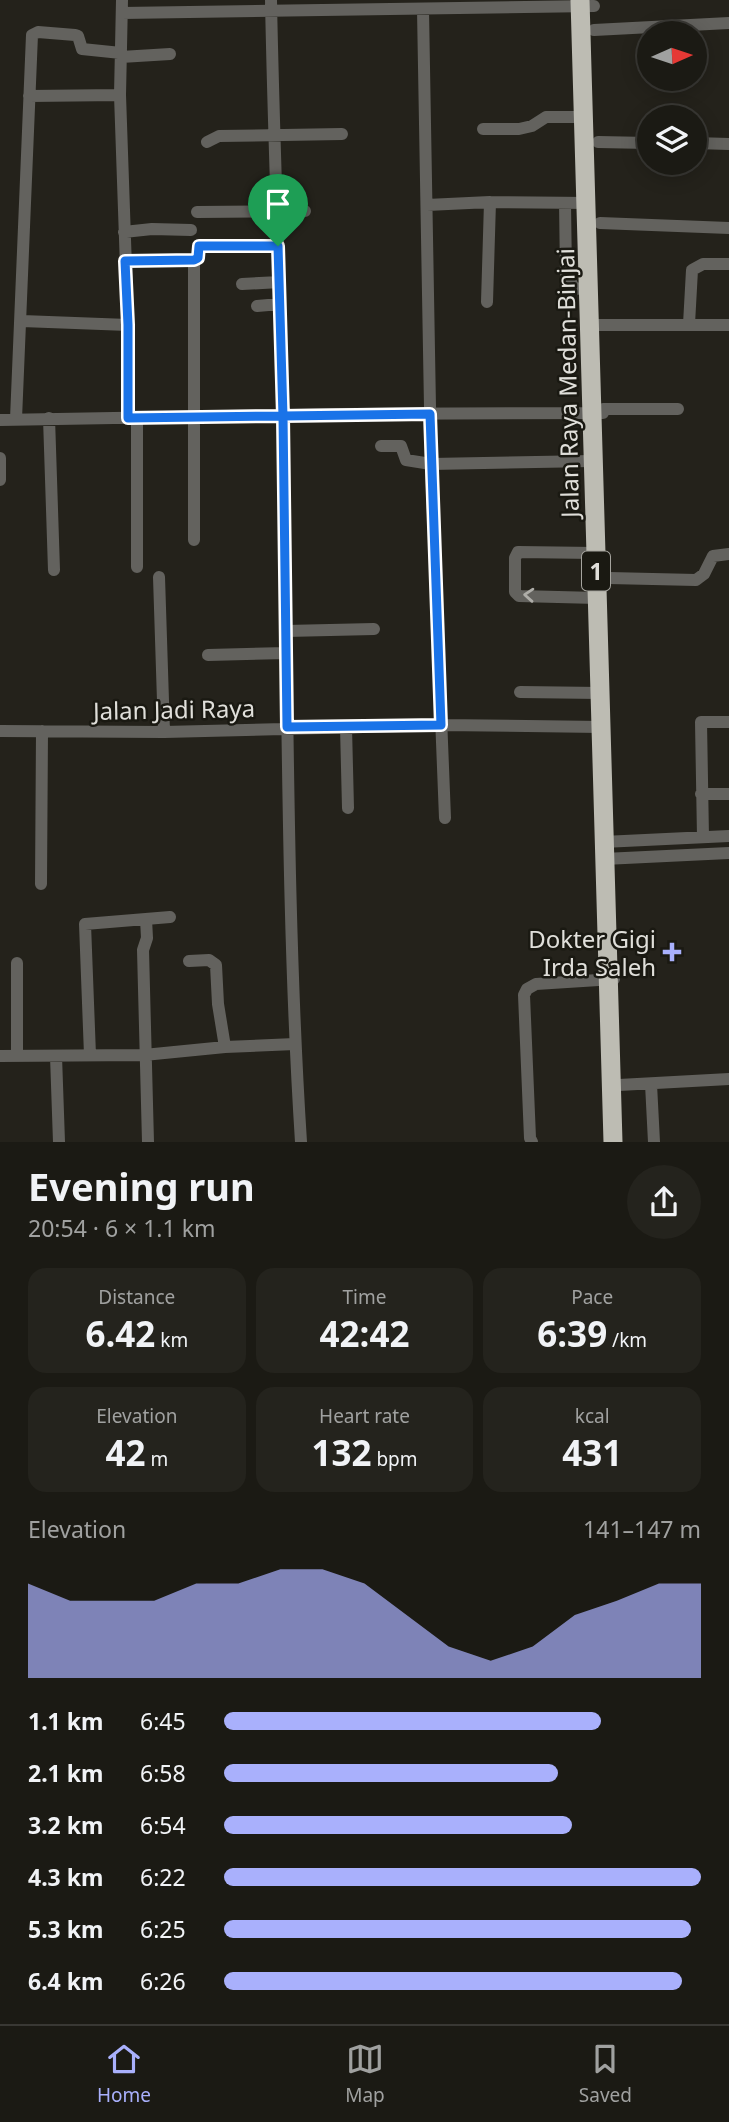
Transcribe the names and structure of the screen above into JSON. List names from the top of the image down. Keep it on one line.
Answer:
{"streets":{"highway":["Jalan Raya Medan-Binjai","1"],"street":["Jalan Jadi Raya"]},"crossings":[["Jalan Raya Medan-Binjai","Jalan Jadi Raya"]],"places":{"health":["Dokter Gigi Irda Saleh"]},"north":"right","page":{"heading":["Evening run","20:54 · 6 × 1.1 km"],"stats":[["Distance","6.42 km"],["Time","42:42"],["Pace","6:39 /km"],["Elevation","42 m"],["Heart rate","132 bpm"],["kcal","431"]],"chart":["Elevation","141–147 m"],"list":[{"name":"1.1 km","note":"6:45"},{"name":"2.1 km","note":"6:58"},{"name":"3.2 km","note":"6:54"},{"name":"4.3 km","note":"6:22"},{"name":"5.3 km","note":"6:25"},{"name":"6.4 km","note":"6:26"}],"tabs":["Home","Map","Saved"]}}
